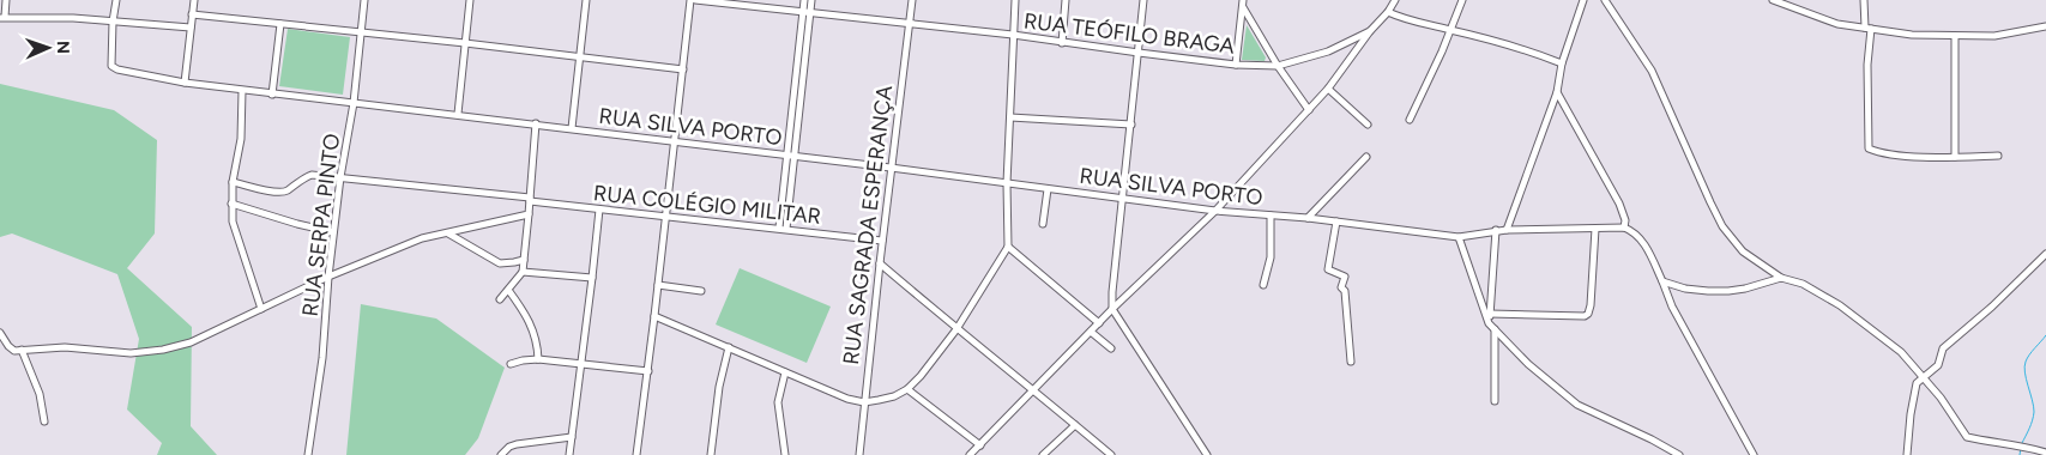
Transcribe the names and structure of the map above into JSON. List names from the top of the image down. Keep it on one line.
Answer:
{"streets":{"street":["RUA TEÓFILO BRAGA","RUA SILVA PORTO","RUA COLÉGIO MILITAR","RUA SERPA PINTO","RUA SAGRADA ESPERANÇA"]},"crossings":[["RUA TEÓFILO BRAGA","RUA SAGRADA ESPERANÇA"],["RUA SILVA PORTO","RUA SERPA PINTO"],["RUA SILVA PORTO","RUA SAGRADA ESPERANÇA"],["RUA COLÉGIO MILITAR","RUA SERPA PINTO"],["RUA COLÉGIO MILITAR","RUA SAGRADA ESPERANÇA"]],"north":"right"}
